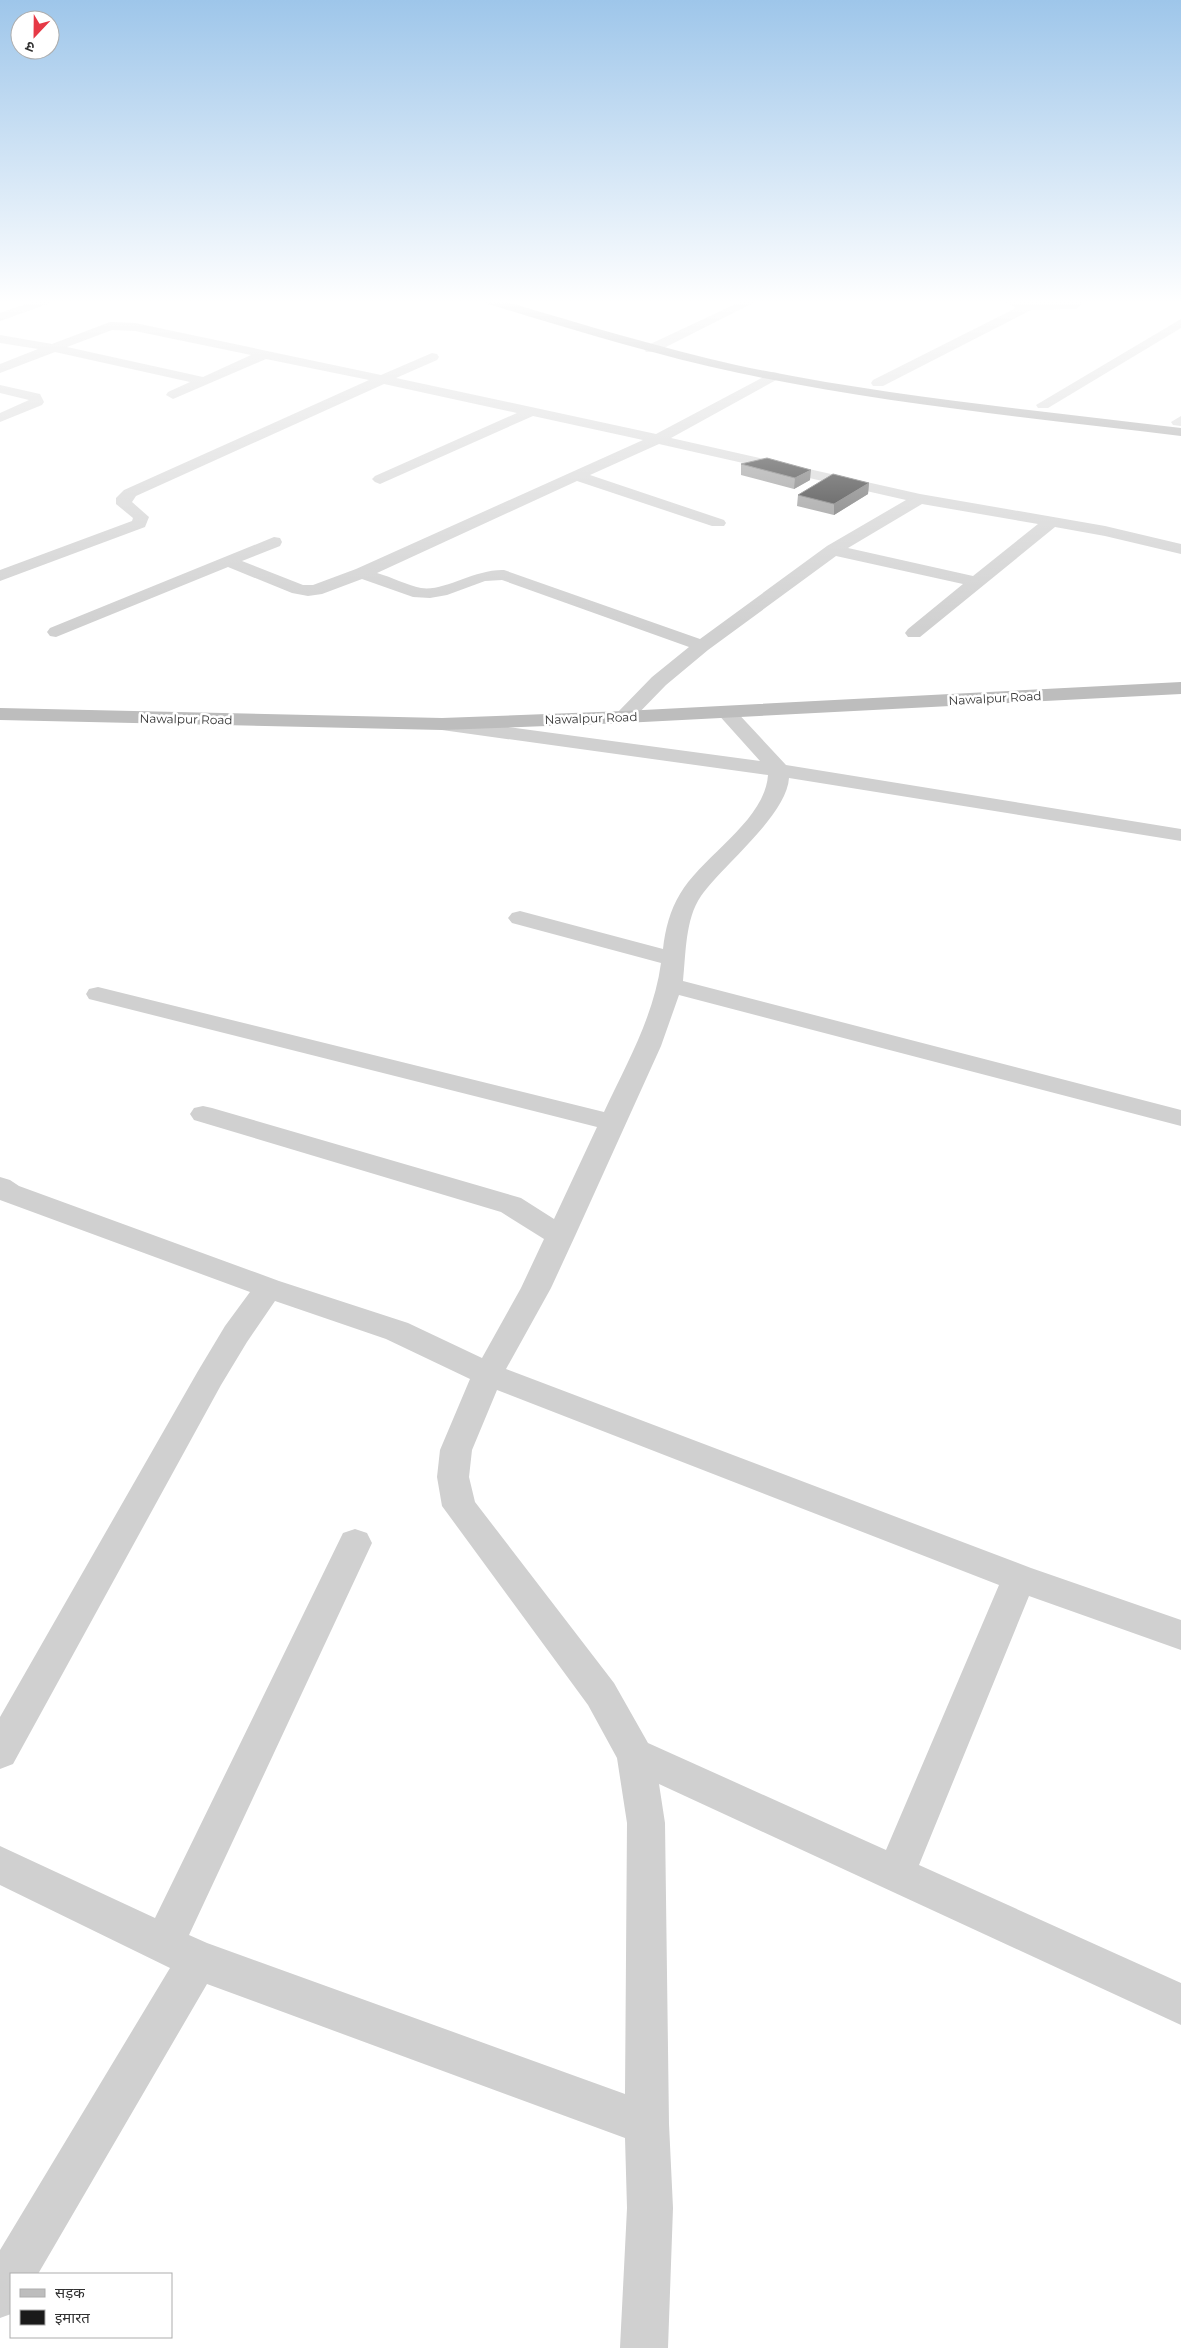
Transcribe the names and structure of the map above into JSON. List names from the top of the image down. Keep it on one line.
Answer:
{"streets":{"street":["Nawalpur Road"]},"legend":["सड़क","इमारत"],"north":"bottom"}
